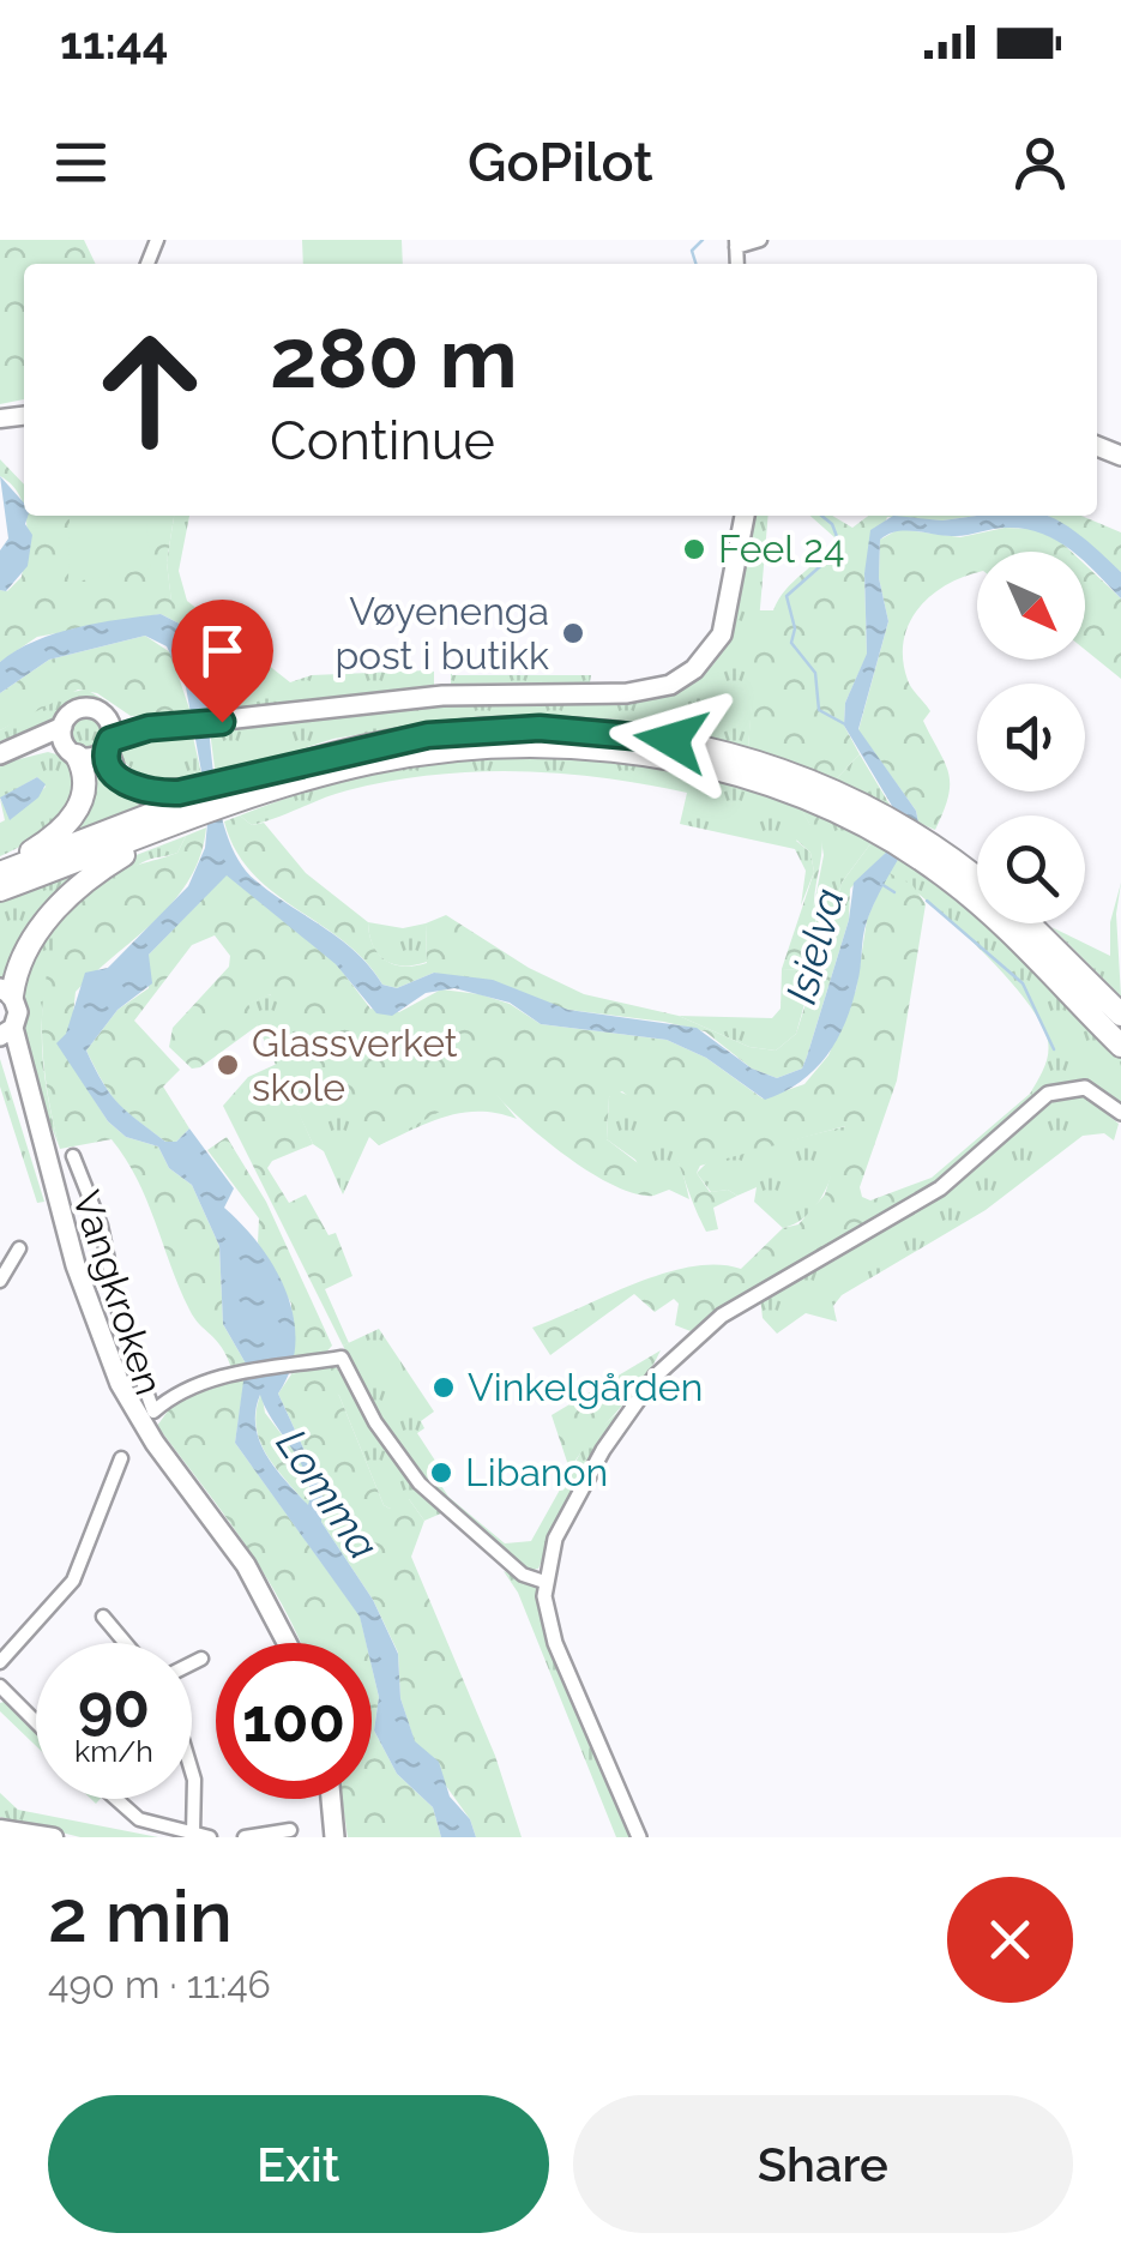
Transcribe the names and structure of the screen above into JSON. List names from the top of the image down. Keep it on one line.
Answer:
{"streets":{"street":["Vangkroken"]},"water":["Isielva","Lomma"],"places":["Feel 24","Vøyenenga post i butikk","Glassverket skole","Vinkelgården","Libanon"],"north":"bottom right","page":{"status":"11:44","header":"GoPilot","turn":["280 m","Continue"],"speed":"90 km/h","limit":"100","heading":["2 min","490 m · 11:46"],"buttons":["Exit","Share"]}}
